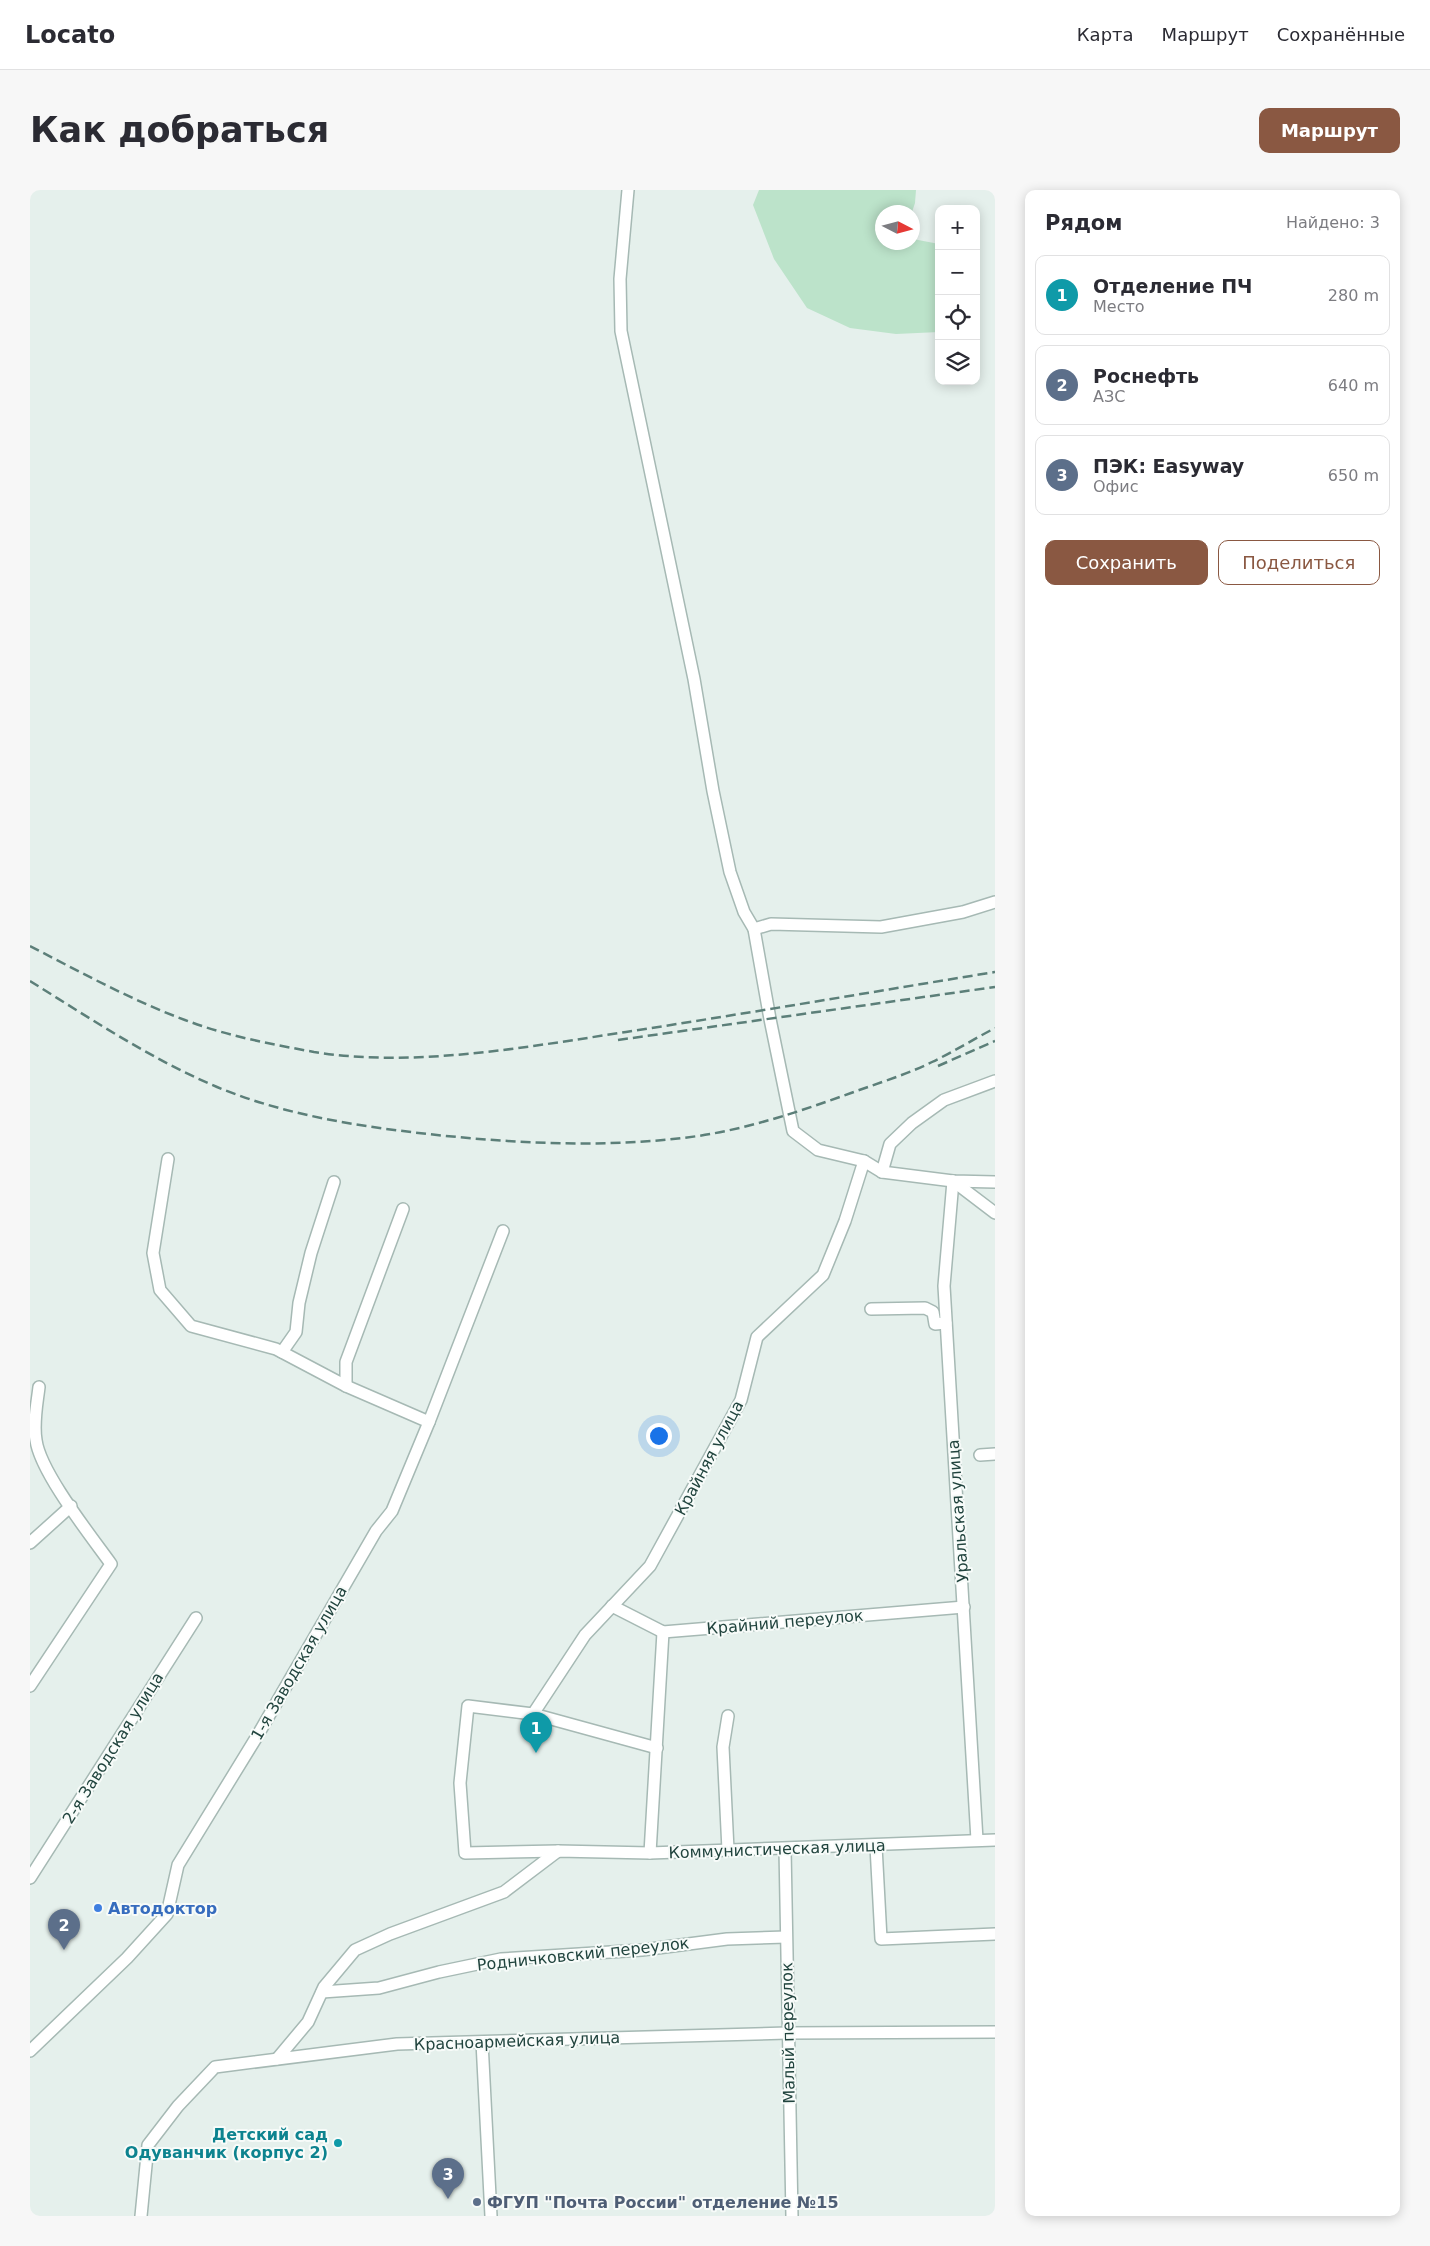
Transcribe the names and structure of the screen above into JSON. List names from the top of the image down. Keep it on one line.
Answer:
{"streets":{"street":["Крайняя улица","Уральская улица","Крайний переулок","1-я Заводская улица","2-я Заводская улица","Коммунистическая улица","Родничковский переулок","Малый переулок","Красноармейская улица"]},"crossings":[["Крайняя улица","Коммунистическая улица"],["Уральская улица","Крайний переулок"],["Уральская улица","Коммунистическая улица"],["Коммунистическая улица","Малый переулок"],["Родничковский переулок","Малый переулок"],["Малый переулок","Красноармейская улица"]],"places":["Автодоктор","Детский сад Одуванчик (корпус 2)","ФГУП \"Почта России\" отделение №15"],"north":"right","page":{"header":"Locato","nav":["Карта","Маршрут","Сохранённые"],"buttons":["Маршрут",["Сохранить","Поделиться"]],"title":"Как добраться","heading":["Рядом","Найдено: 3"],"map_buttons":["+","−"],"list":[{"mark":"1","name":"Отделение ПЧ","note":"Место","value":"280 m"},{"mark":"2","name":"Роснефть","note":"АЗС","value":"640 m"},{"mark":"3","name":"ПЭК: Easyway","note":"Офис","value":"650 m"}],"pins":["1","2","3"]}}
